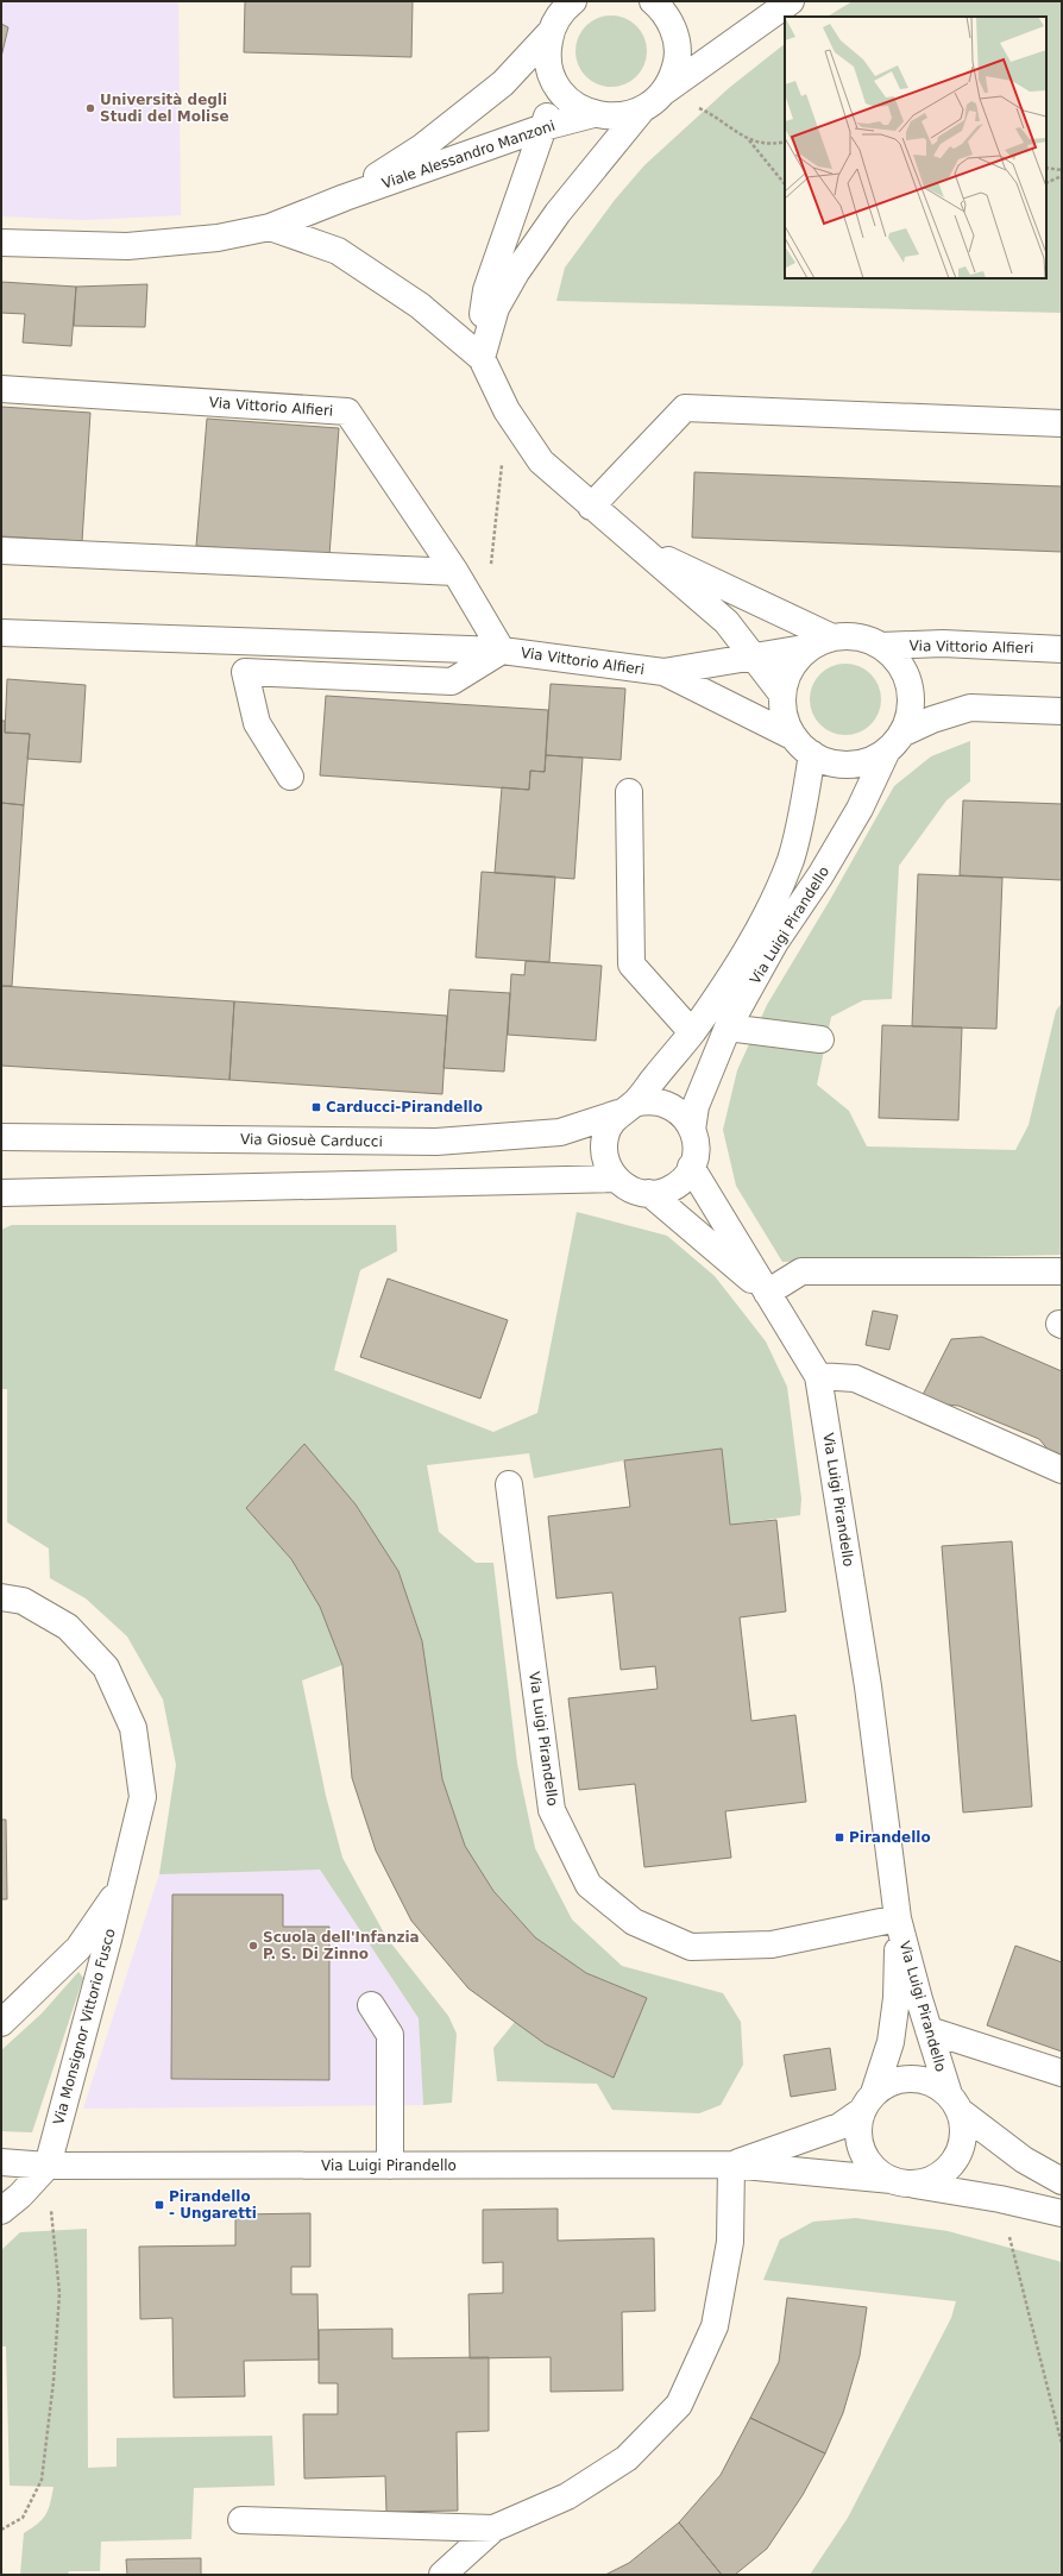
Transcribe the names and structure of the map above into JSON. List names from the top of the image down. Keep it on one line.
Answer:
{"streets":{"street":["Viale Alessandro Manzoni","Via Vittorio Alfieri","Via Luigi Pirandello","Via Giosuè Carducci","Via Monsignor Vittorio Fusco"]},"crossings":[["Via Vittorio Alfieri","Via Luigi Pirandello"],["Via Luigi Pirandello","Via Giosuè Carducci"],["Via Luigi Pirandello","Via Monsignor Vittorio Fusco"]],"places":{"other":["Università degli Studi del Molise","Scuola dell'Infanzia P. S. Di Zinno"],"transit":["Carducci-Pirandello","Pirandello","Pirandello - Ungaretti"]}}
